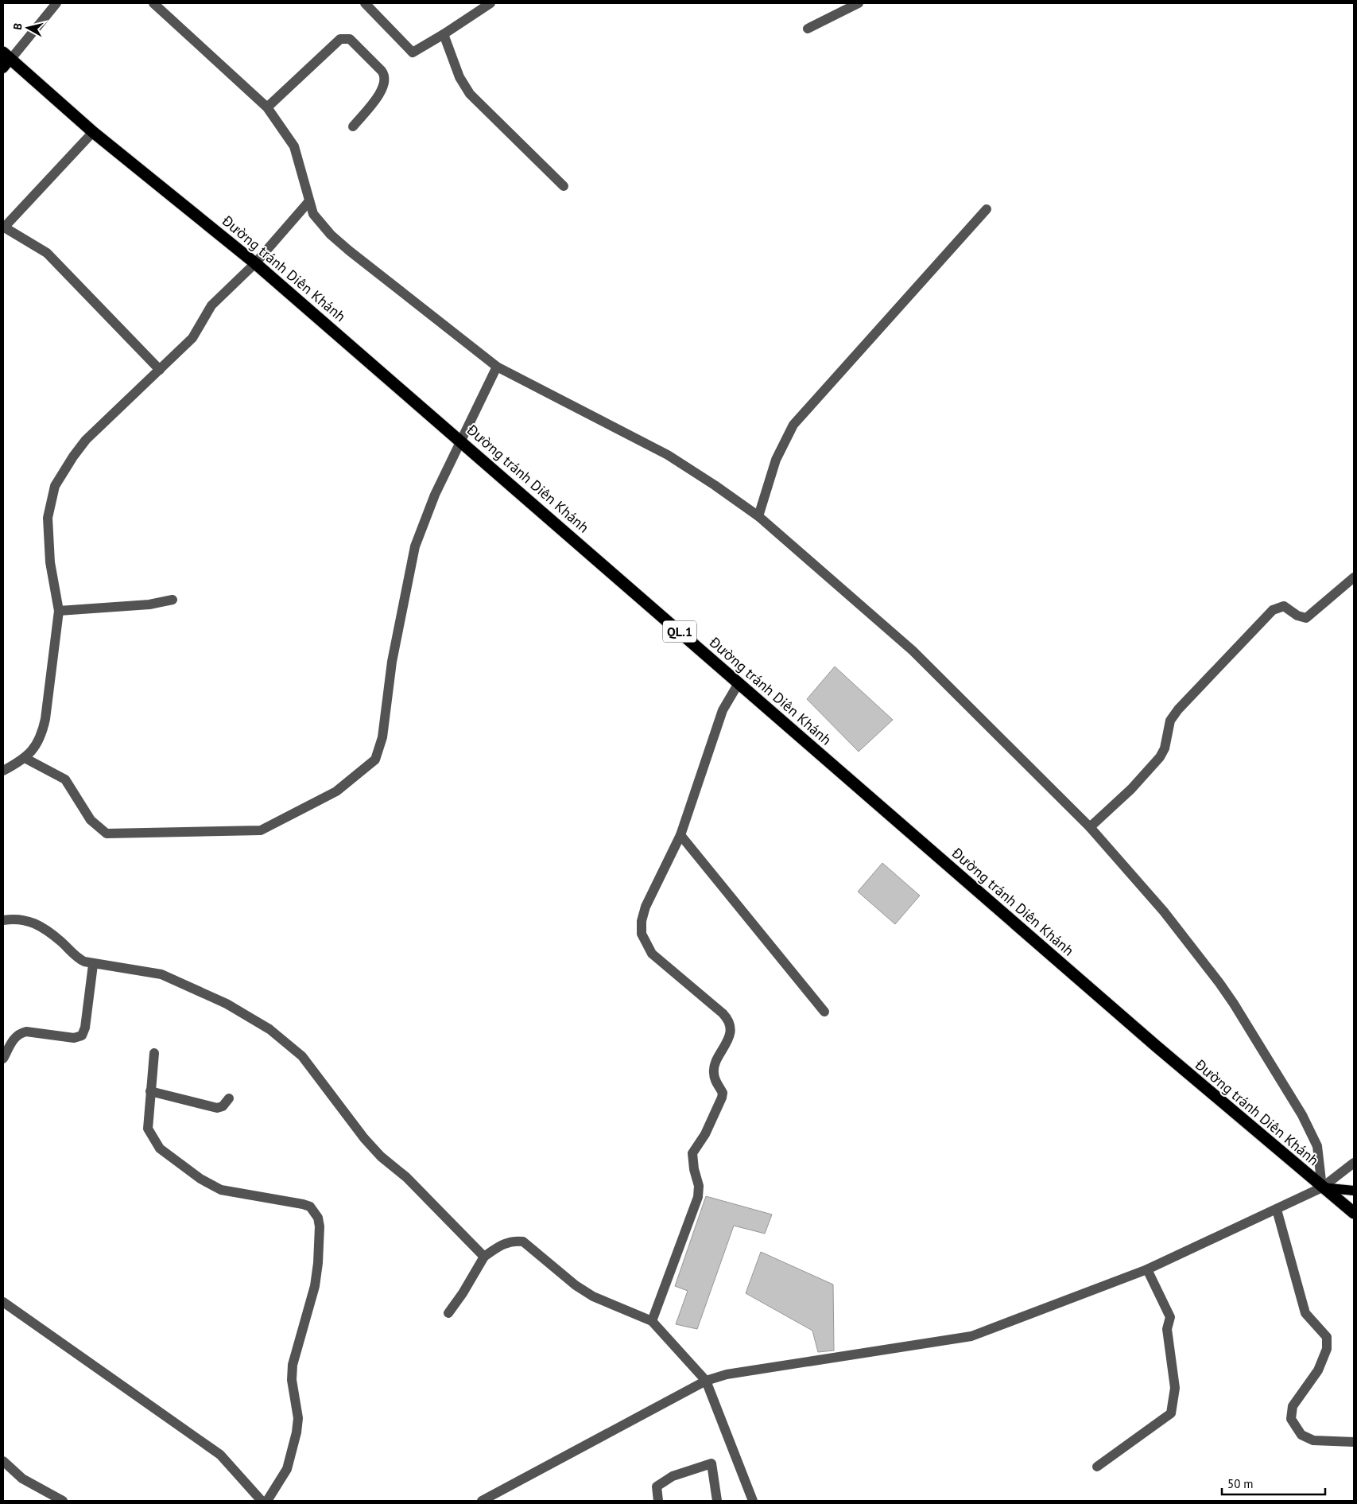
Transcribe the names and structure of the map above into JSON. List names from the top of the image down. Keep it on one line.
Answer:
{"streets":{"highway":["Đường tránh Diên Khánh","QL.1"]},"scale_bar":"50 m","north":"left"}
